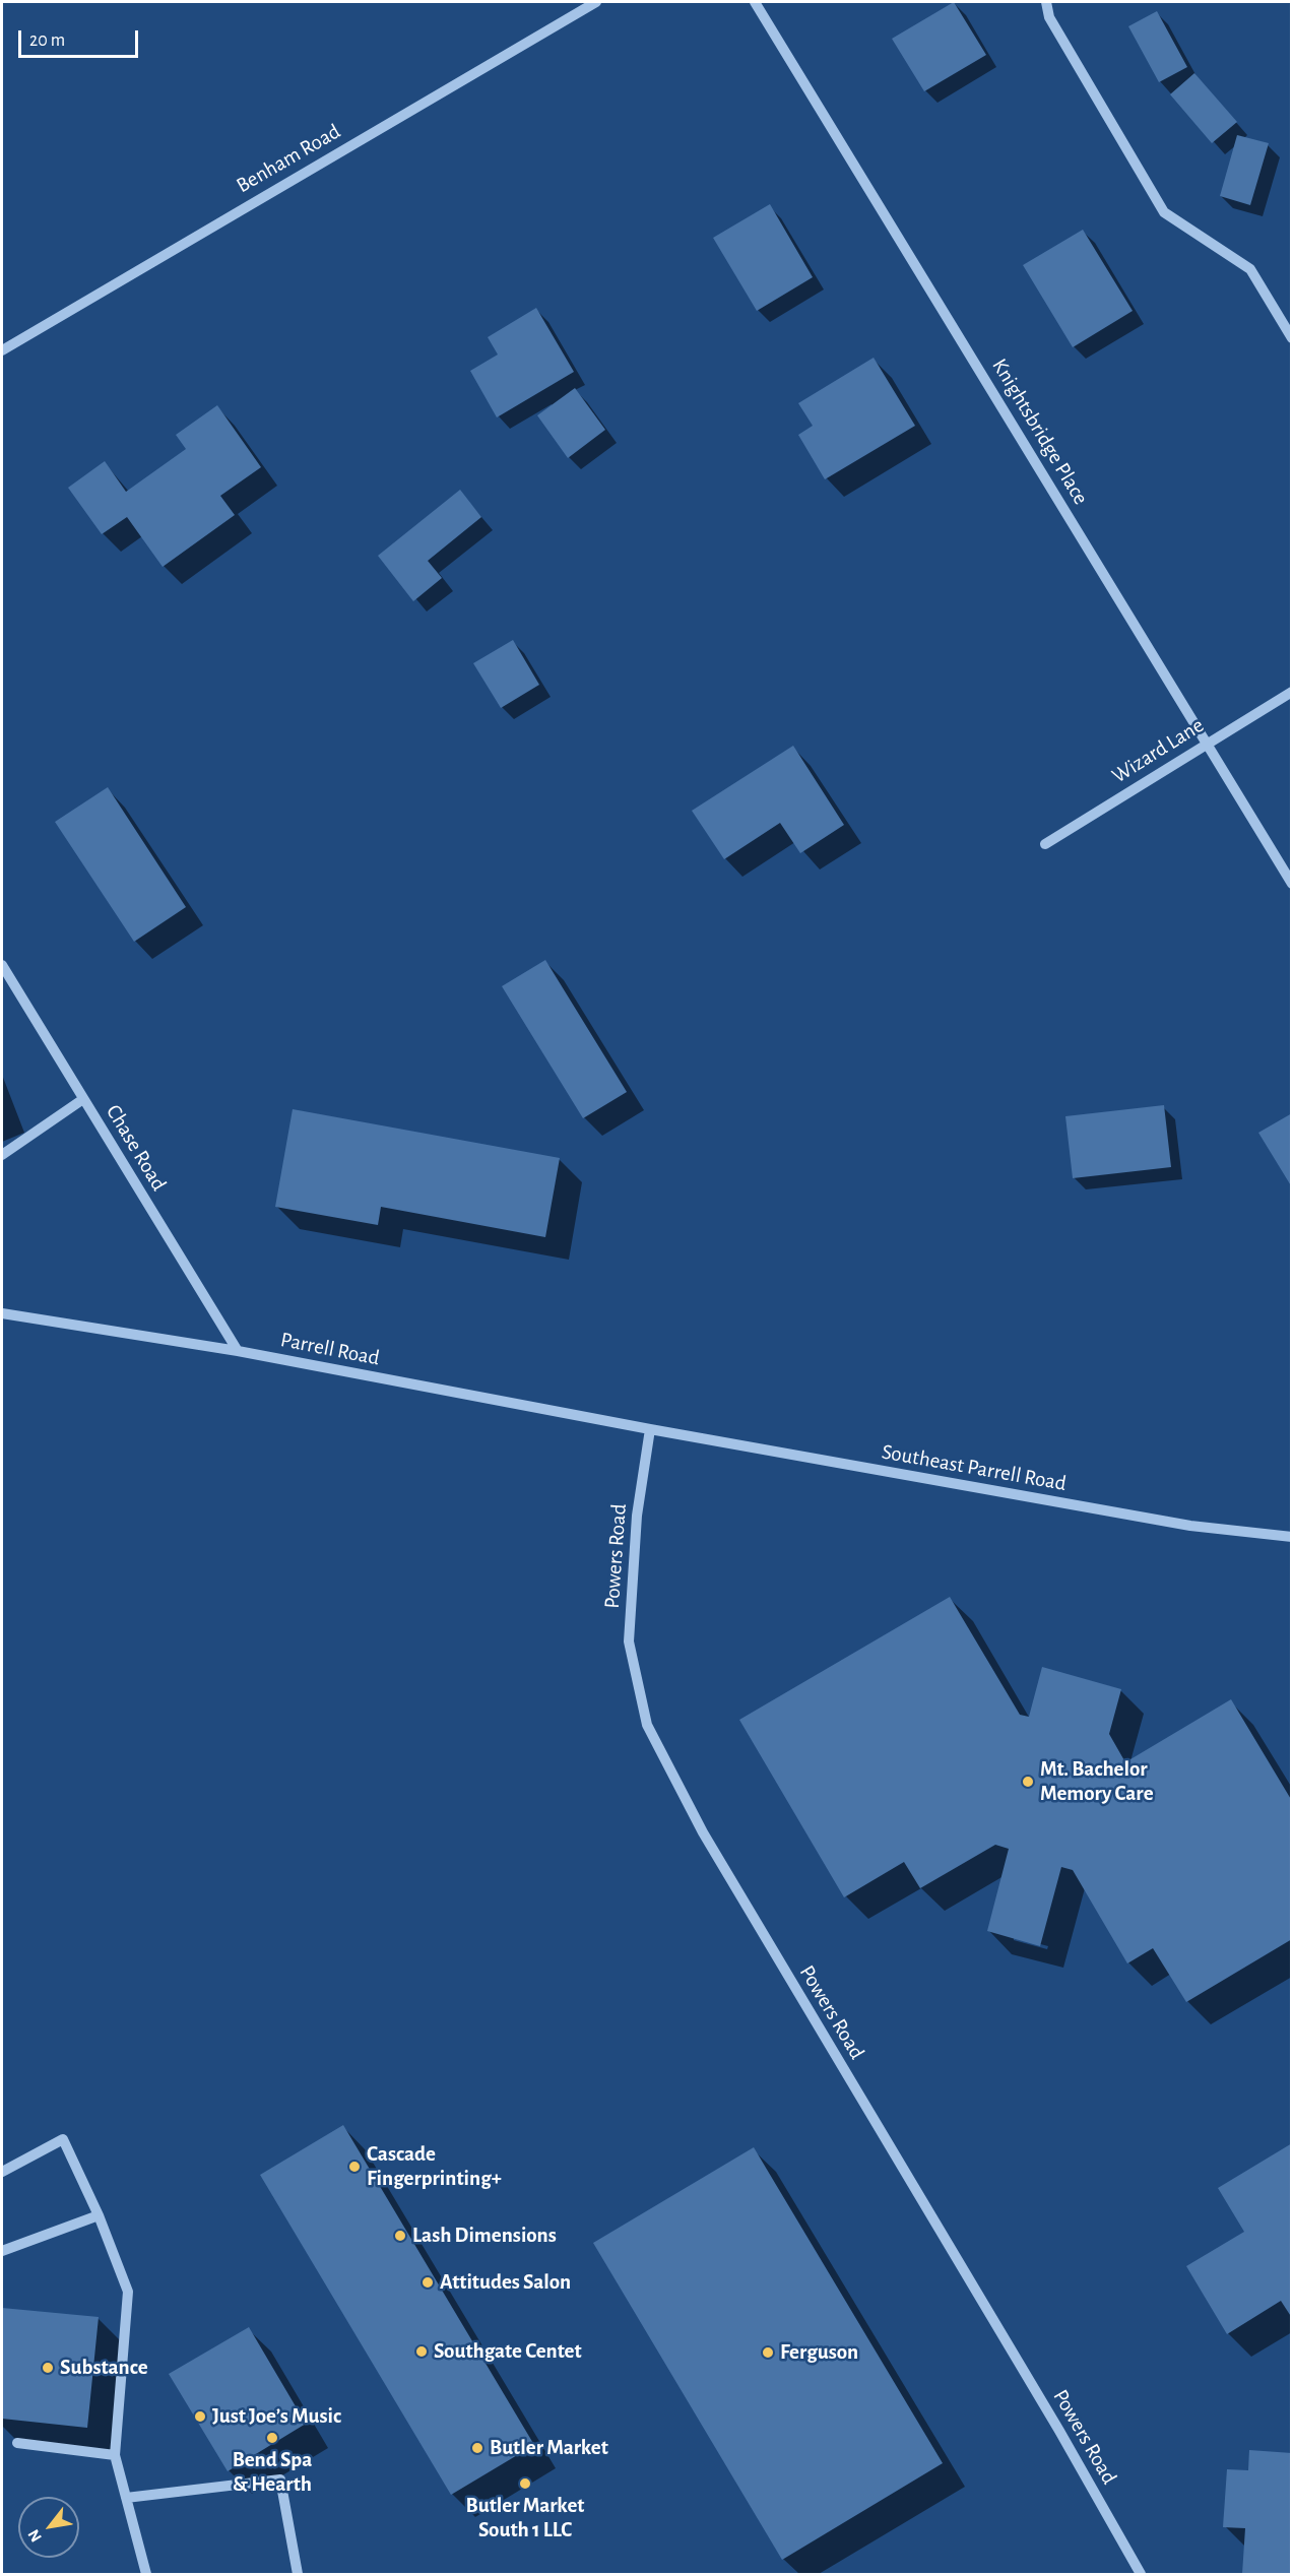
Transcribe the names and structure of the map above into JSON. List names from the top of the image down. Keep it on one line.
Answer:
{"streets":{"street":["Benham Road","Knightsbridge Place","Wizard Lane","Chase Road","Parrell Road","Southeast Parrell Road","Powers Road"]},"crossings":[["Knightsbridge Place","Wizard Lane"],["Chase Road","Parrell Road"],["Parrell Road","Southeast Parrell Road"],["Parrell Road","Powers Road"],["Southeast Parrell Road","Powers Road"]],"places":["Mt. Bachelor Memory Care","Cascade Fingerprinting+","Lash Dimensions","Attitudes Salon","Southgate Centet","Ferguson","Substance","Just Joe’s Music","Bend Spa & Hearth","Butler Market","Butler Market South 1 LLC"],"scale_bar":"20 m","north":"bottom left"}
